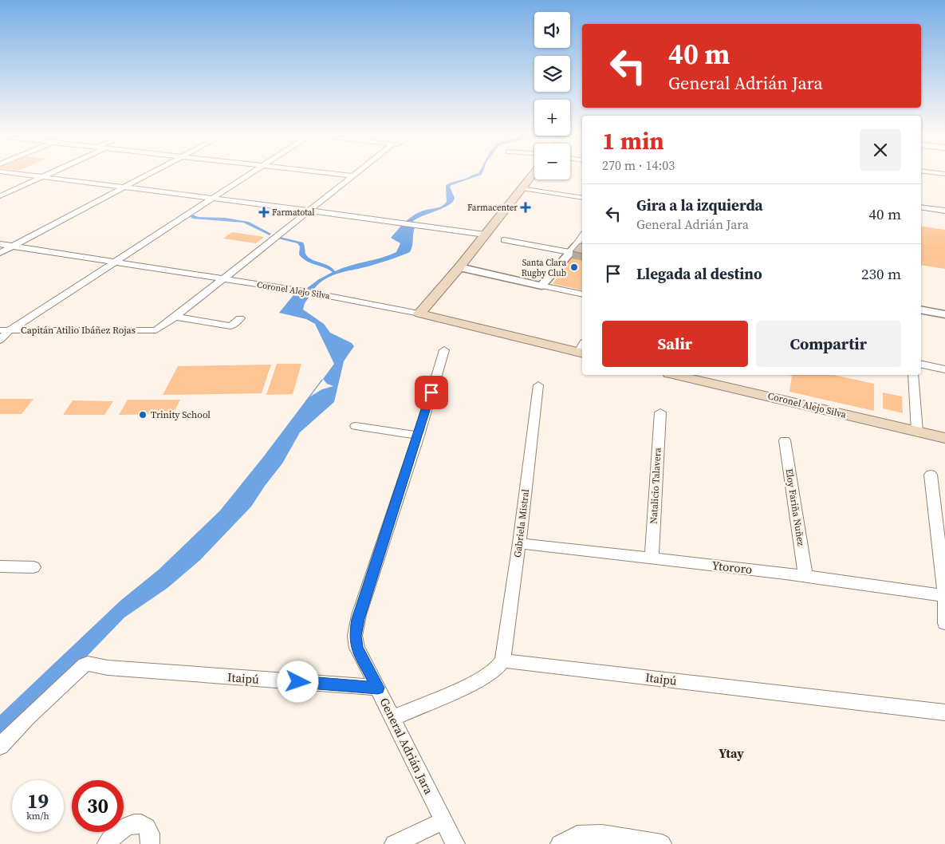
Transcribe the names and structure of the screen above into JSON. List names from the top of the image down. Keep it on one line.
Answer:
{"streets":{"main road":["Coronel Alejo Silva"],"street":["Capitán Atilio Ibáñez Rojas","Natalicio Talavera","Eloy Fariña Nuñez","Gabriela Mistral","Ytororo","Itaipú","General Adrián Jara"]},"crossings":[["Natalicio Talavera","Ytororo"],["Eloy Fariña Nuñez","Ytororo"],["Gabriela Mistral","Ytororo"],["Gabriela Mistral","Itaipú"],["Itaipú","General Adrián Jara"]],"districts":["Ytay"],"places":{"health":["Farmacenter","Farmatotal"],"other":["Santa Clara Rugby Club","Trinity School"]},"page":{"map_buttons":["+","−"],"turn":["40 m","General Adrián Jara"],"heading":["1 min","270 m · 14:03"],"list":[{"name":"Gira a la izquierda","note":"General Adrián Jara","value":"40 m"},{"name":"Llegada al destino","value":"230 m"}],"buttons":["Salir","Compartir"],"speed":"19 km/h","limit":"30"}}
